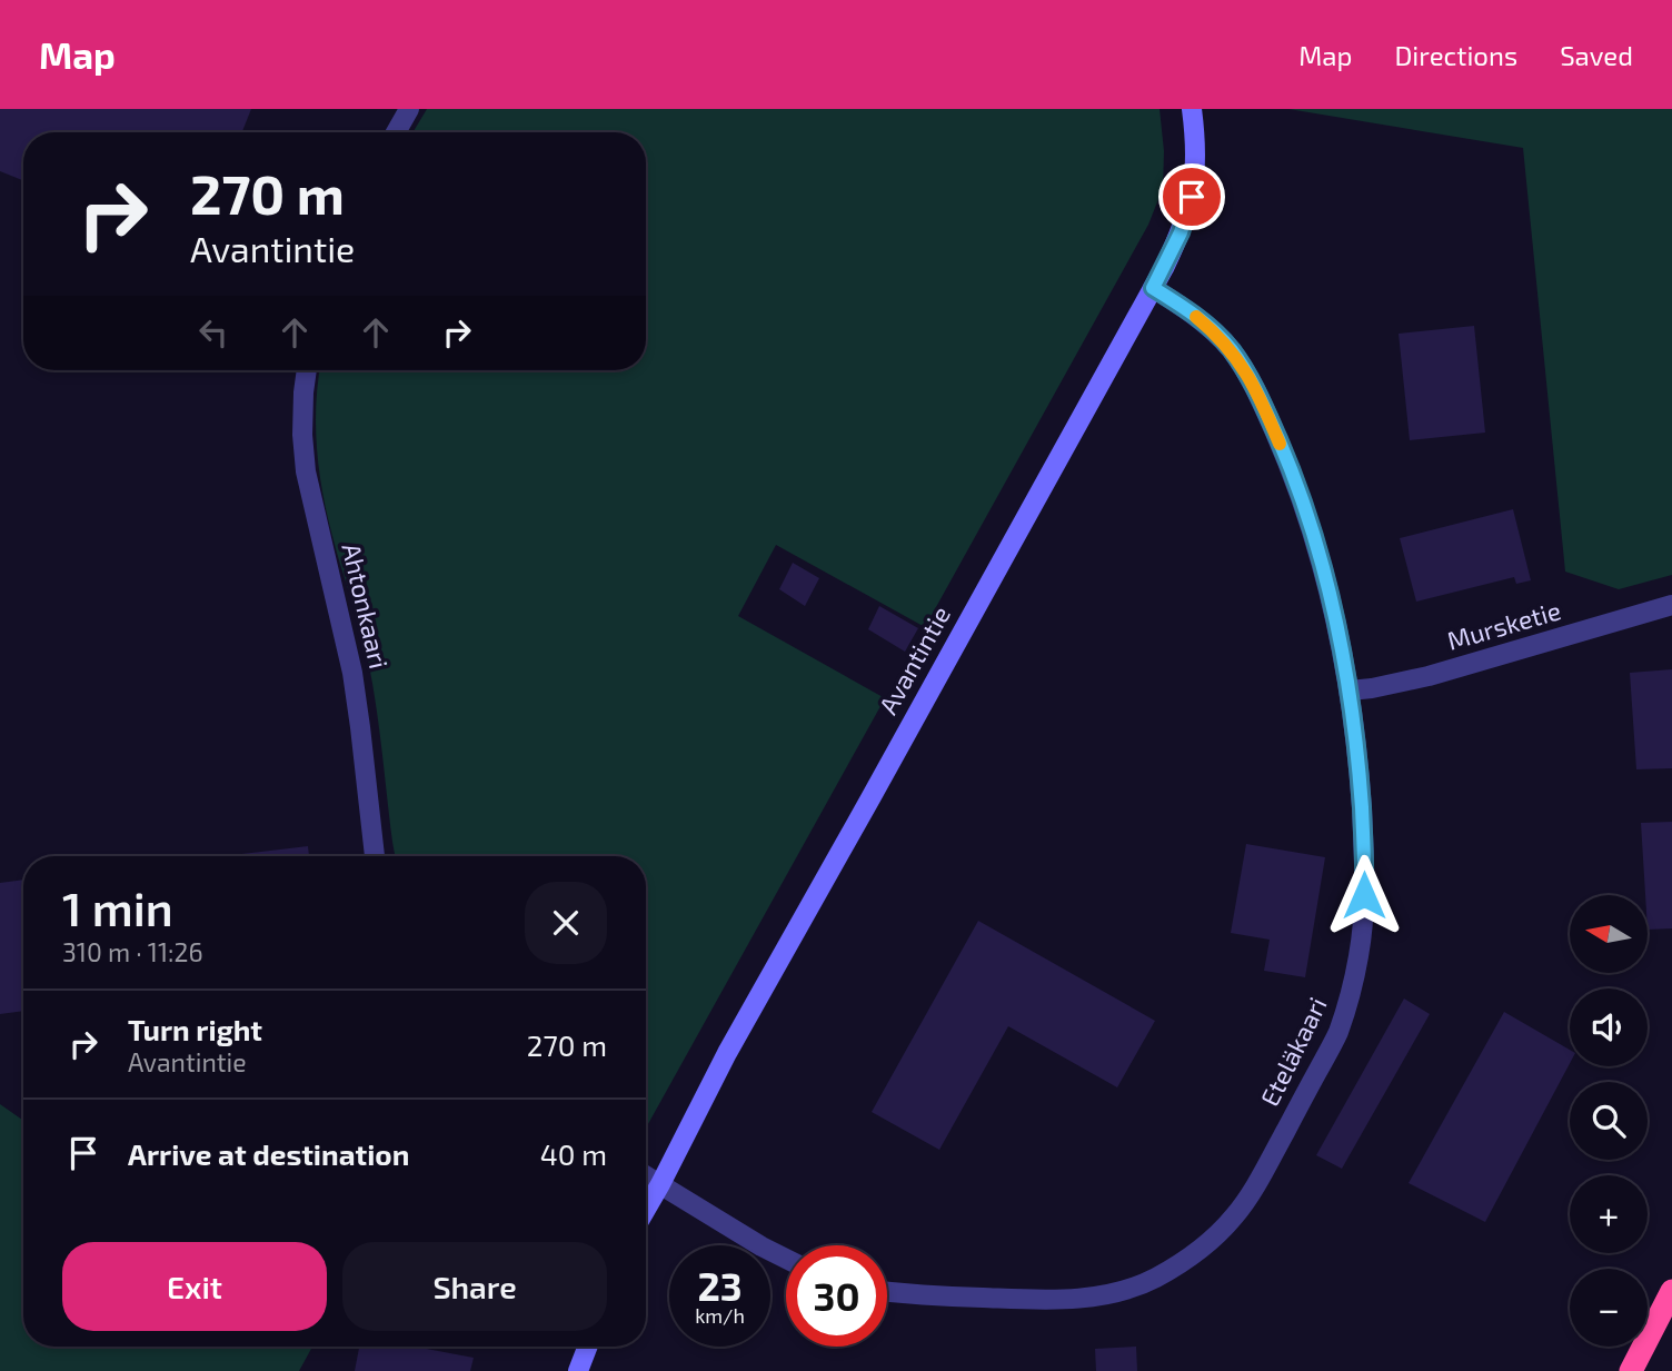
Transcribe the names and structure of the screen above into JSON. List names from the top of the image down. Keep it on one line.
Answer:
{"streets":{"street":["Ahtonkaari","Mursketie","Avantintie","Eteläkaari"]},"crossings":[["Mursketie","Eteläkaari"],["Avantintie","Eteläkaari"]],"north":"left","page":{"header":"Map","nav":["Map","Directions","Saved"],"turn":["270 m","Avantintie"],"heading":["1 min","310 m · 11:26"],"map_buttons":["+","−"],"list":[{"name":"Turn right","note":"Avantintie","value":"270 m"},{"name":"Arrive at destination","value":"40 m"}],"buttons":["Exit","Share"],"speed":"23 km/h","limit":"30"}}
